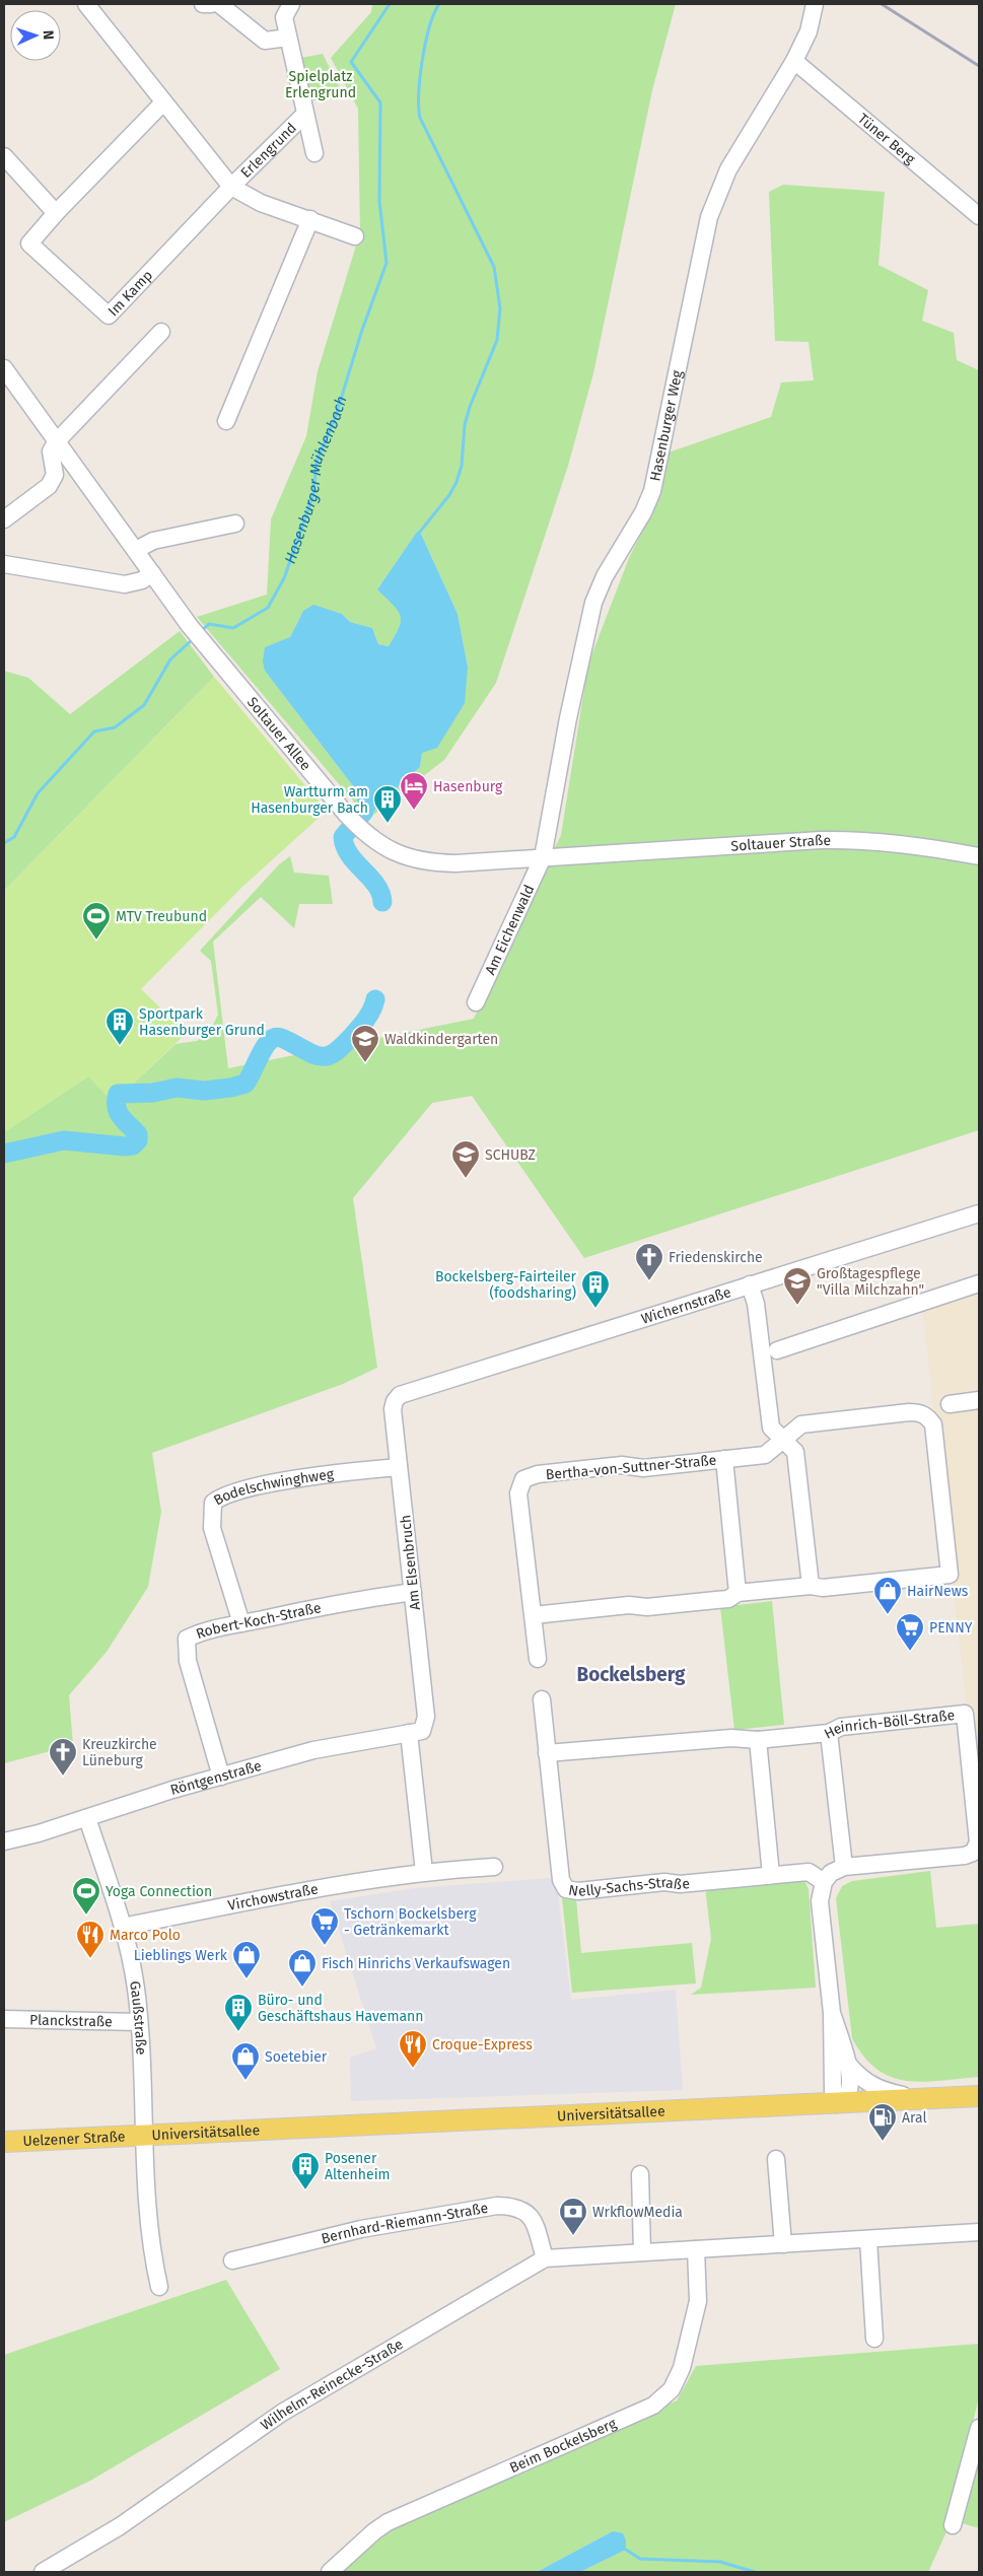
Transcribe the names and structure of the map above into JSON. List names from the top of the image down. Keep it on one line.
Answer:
{"streets":{"main road":["Universitätsallee","Uelzener Straße"],"street":["Tüner Berg","Erlengrund","Im Kamp","Hasenburger Weg","Soltauer Allee","Soltauer Straße","Am Eichenwald","Wichernstraße","Bertha-von-Suttner-Straße","Bodelschwinghweg","Am Elsenbruch","Robert-Koch-Straße","Heinrich-Böll-Straße","Röntgenstraße","Nelly-Sachs-Straße","Virchowstraße","Gaußstraße","Planckstraße","Bernhard-Riemann-Straße","Wilhelm-Reinecke-Straße","Beim Bockelsberg"]},"crossings":[["Tüner Berg","Hasenburger Weg"],["Erlengrund","Im Kamp"],["Hasenburger Weg","Soltauer Allee"],["Hasenburger Weg","Soltauer Straße"],["Hasenburger Weg","Am Eichenwald"],["Soltauer Allee","Soltauer Straße"],["Soltauer Allee","Am Eichenwald"],["Soltauer Straße","Am Eichenwald"],["Wichernstraße","Am Elsenbruch"],["Bodelschwinghweg","Am Elsenbruch"],["Bodelschwinghweg","Robert-Koch-Straße"],["Am Elsenbruch","Robert-Koch-Straße"],["Am Elsenbruch","Röntgenstraße"],["Robert-Koch-Straße","Röntgenstraße"],["Röntgenstraße","Gaußstraße"],["Virchowstraße","Gaußstraße"],["Gaußstraße","Planckstraße"],["Gaußstraße","Universitätsallee"],["Gaußstraße","Uelzener Straße"],["Universitätsallee","Uelzener Straße"],["Bernhard-Riemann-Straße","Wilhelm-Reinecke-Straße"],["Wilhelm-Reinecke-Straße","Beim Bockelsberg"]],"districts":["Bockelsberg"],"water":["Hasenburger Mühlenbach"],"parks":["Spielplatz Erlengrund"],"places":{"hotel":["Hasenburg"],"building":["Wartturm am Hasenburger Bach","Sportpark Hasenburger Grund","Bockelsberg-Fairteiler (foodsharing)","Büro- und Geschäftshaus Havemann","Posener Altenheim"],"sports":["MTV Treubund","Yoga Connection"],"school or university":["Waldkindergarten","SCHUBZ","Großtagespflege \"Villa Milchzahn\""],"church":["Friedenskirche","Kreuzkirche Lüneburg"],"shop":["HairNews","Lieblings Werk","Fisch Hinrichs Verkaufswagen","Soetebier"],"supermarket":["PENNY","Tschorn Bockelsberg - Getränkemarkt"],"restaurant":["Marco Polo","Croque-Express"],"fuel station":["Aral"],"bank":["WrkflowMedia"]},"north":"right"}
